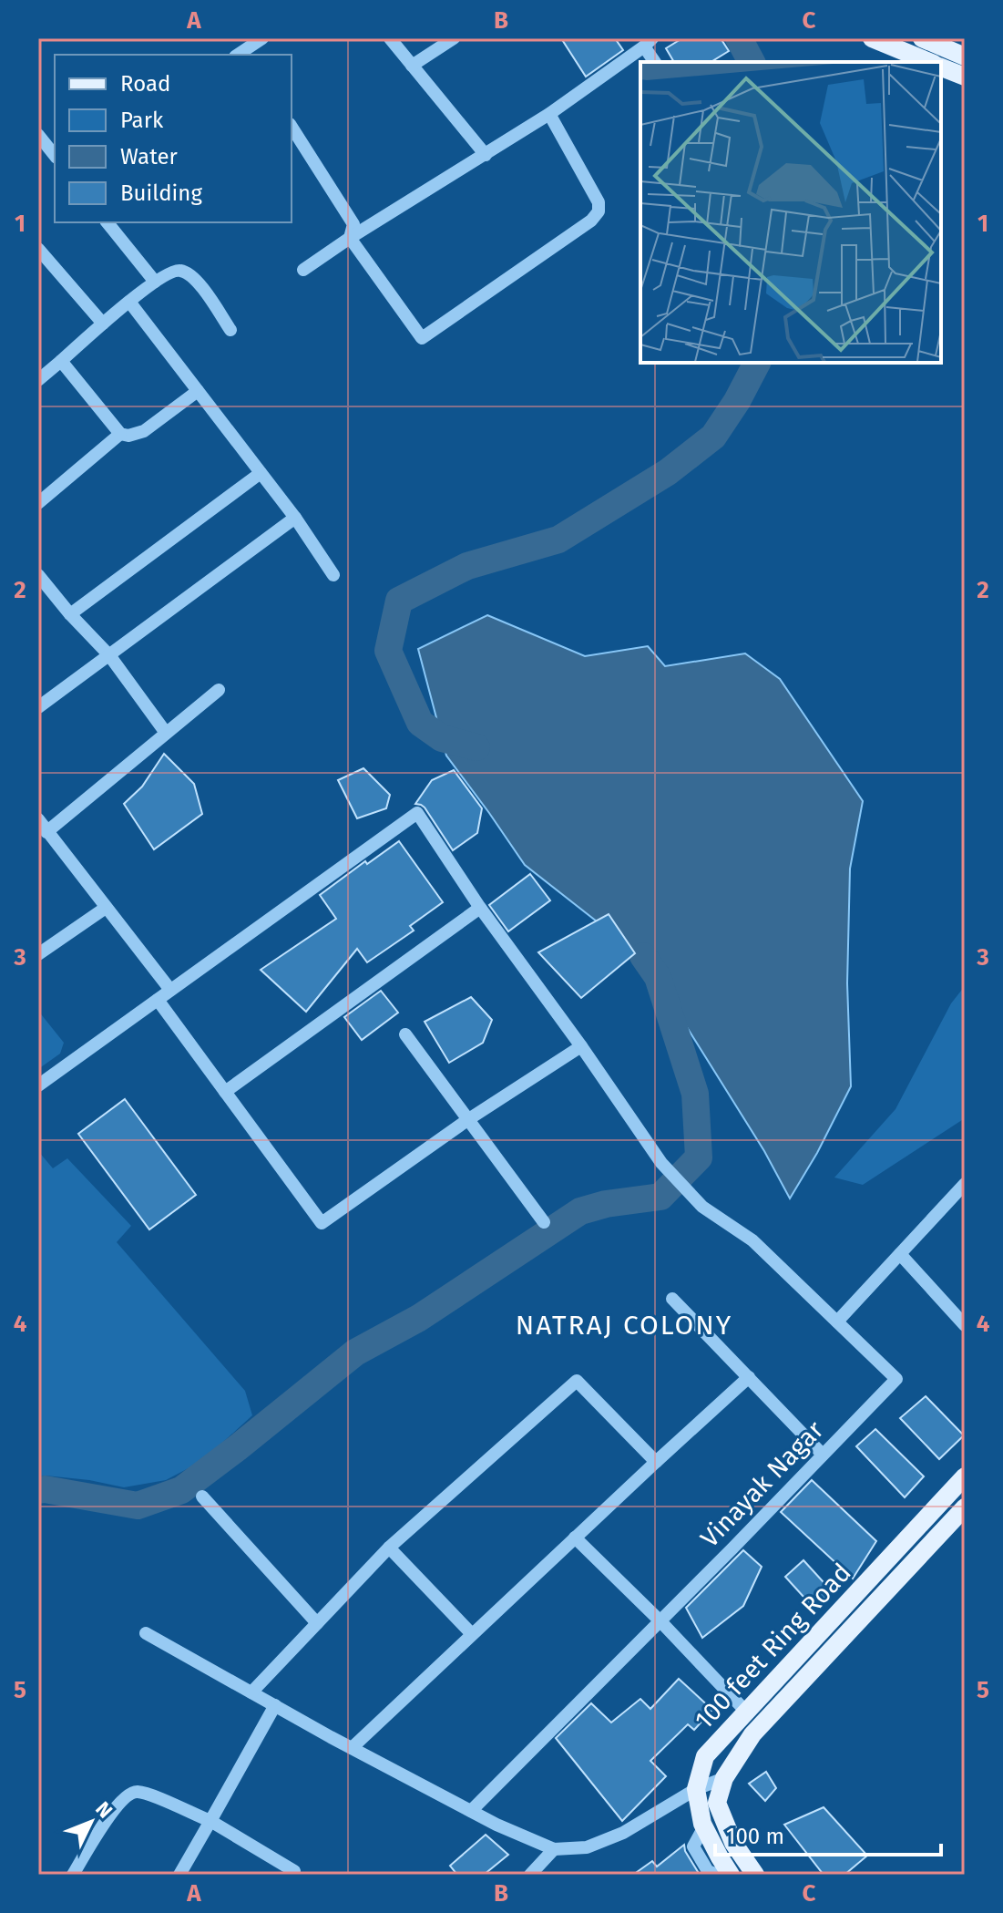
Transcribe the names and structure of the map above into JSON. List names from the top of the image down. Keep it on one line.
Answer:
{"streets":{"main road":["100 feet Ring Road"],"street":["Vinayak Nagar"]},"districts":["NATRAJ COLONY"],"legend":["Road","Park","Water","Building"],"scale_bar":"100 m","north":"top right","grid":{"columns":["A","B","C"],"rows":["1","2","3","4","5"]}}
